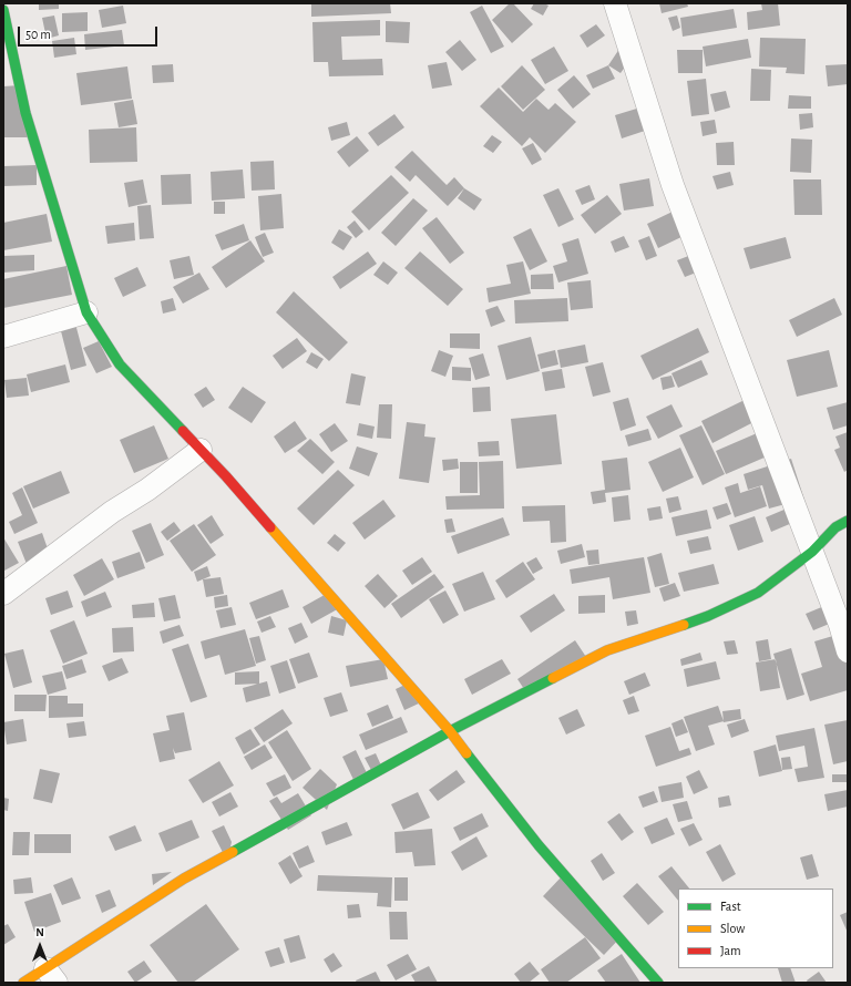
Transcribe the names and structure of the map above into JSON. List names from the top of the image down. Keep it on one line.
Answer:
{"legend":["Fast","Slow","Jam"],"scale_bar":"50 m","north":"top"}
